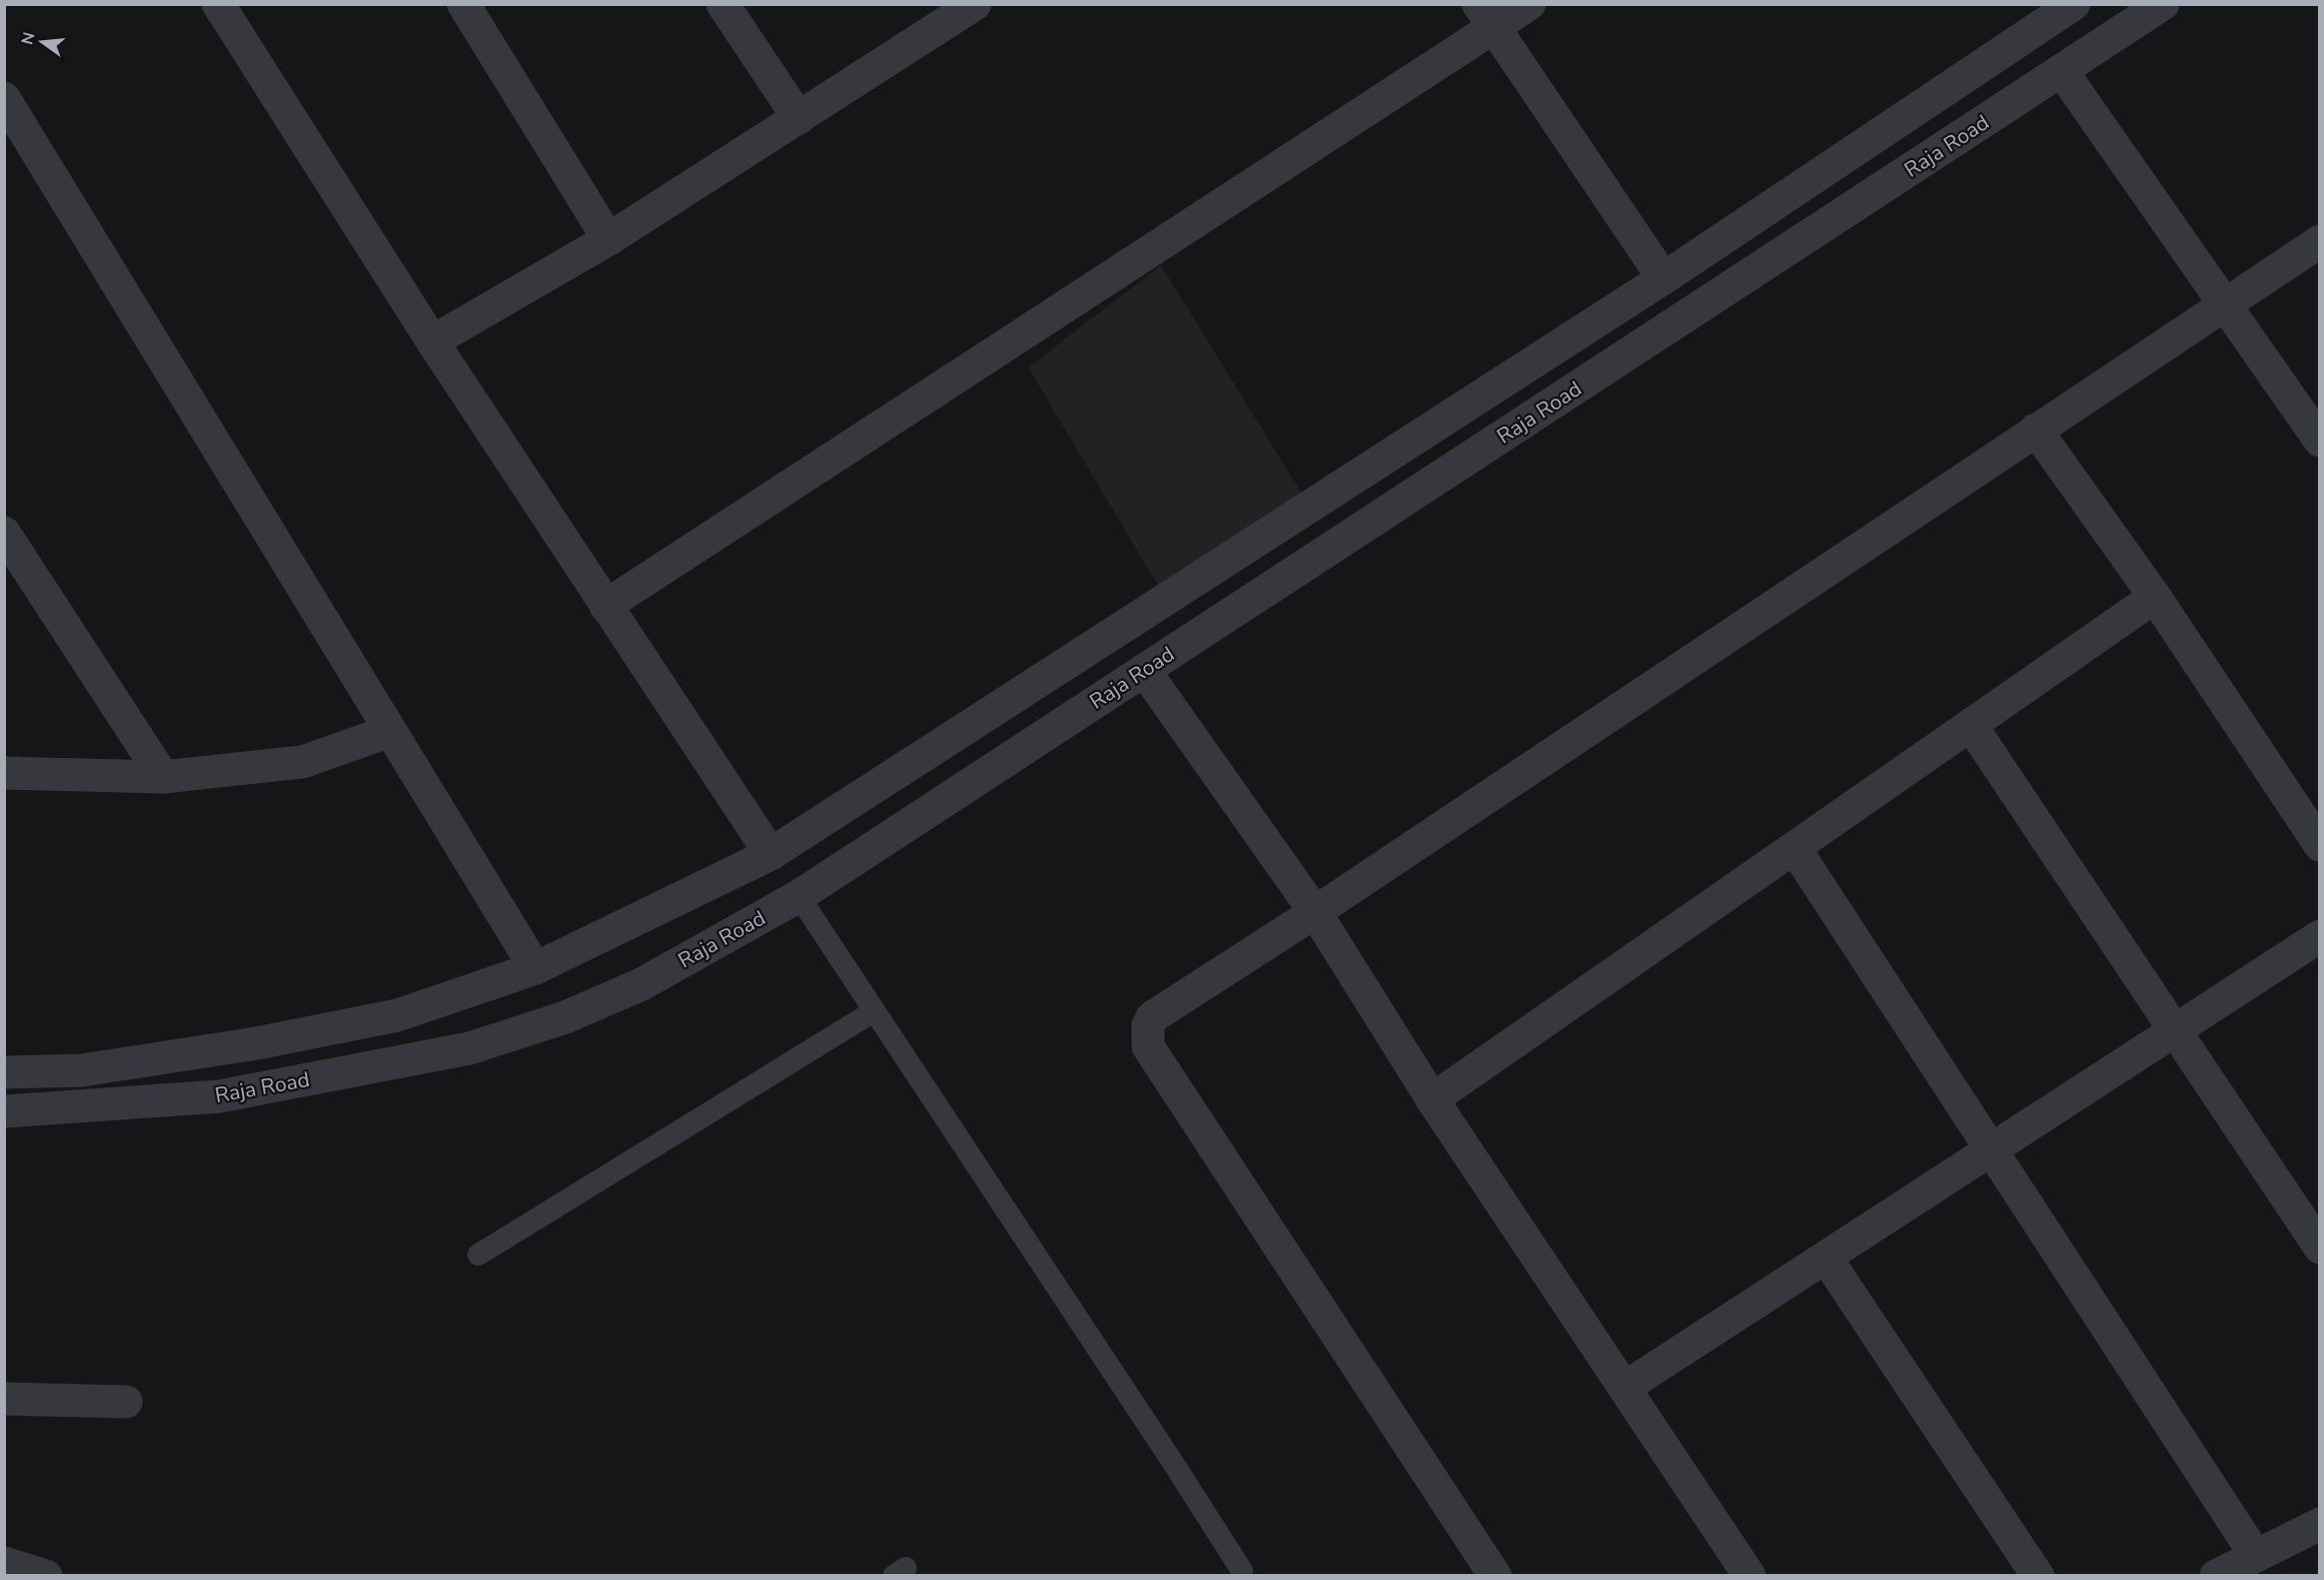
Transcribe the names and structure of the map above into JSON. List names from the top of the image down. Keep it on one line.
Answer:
{"streets":{"street":["Raja Road"]},"north":"left"}
